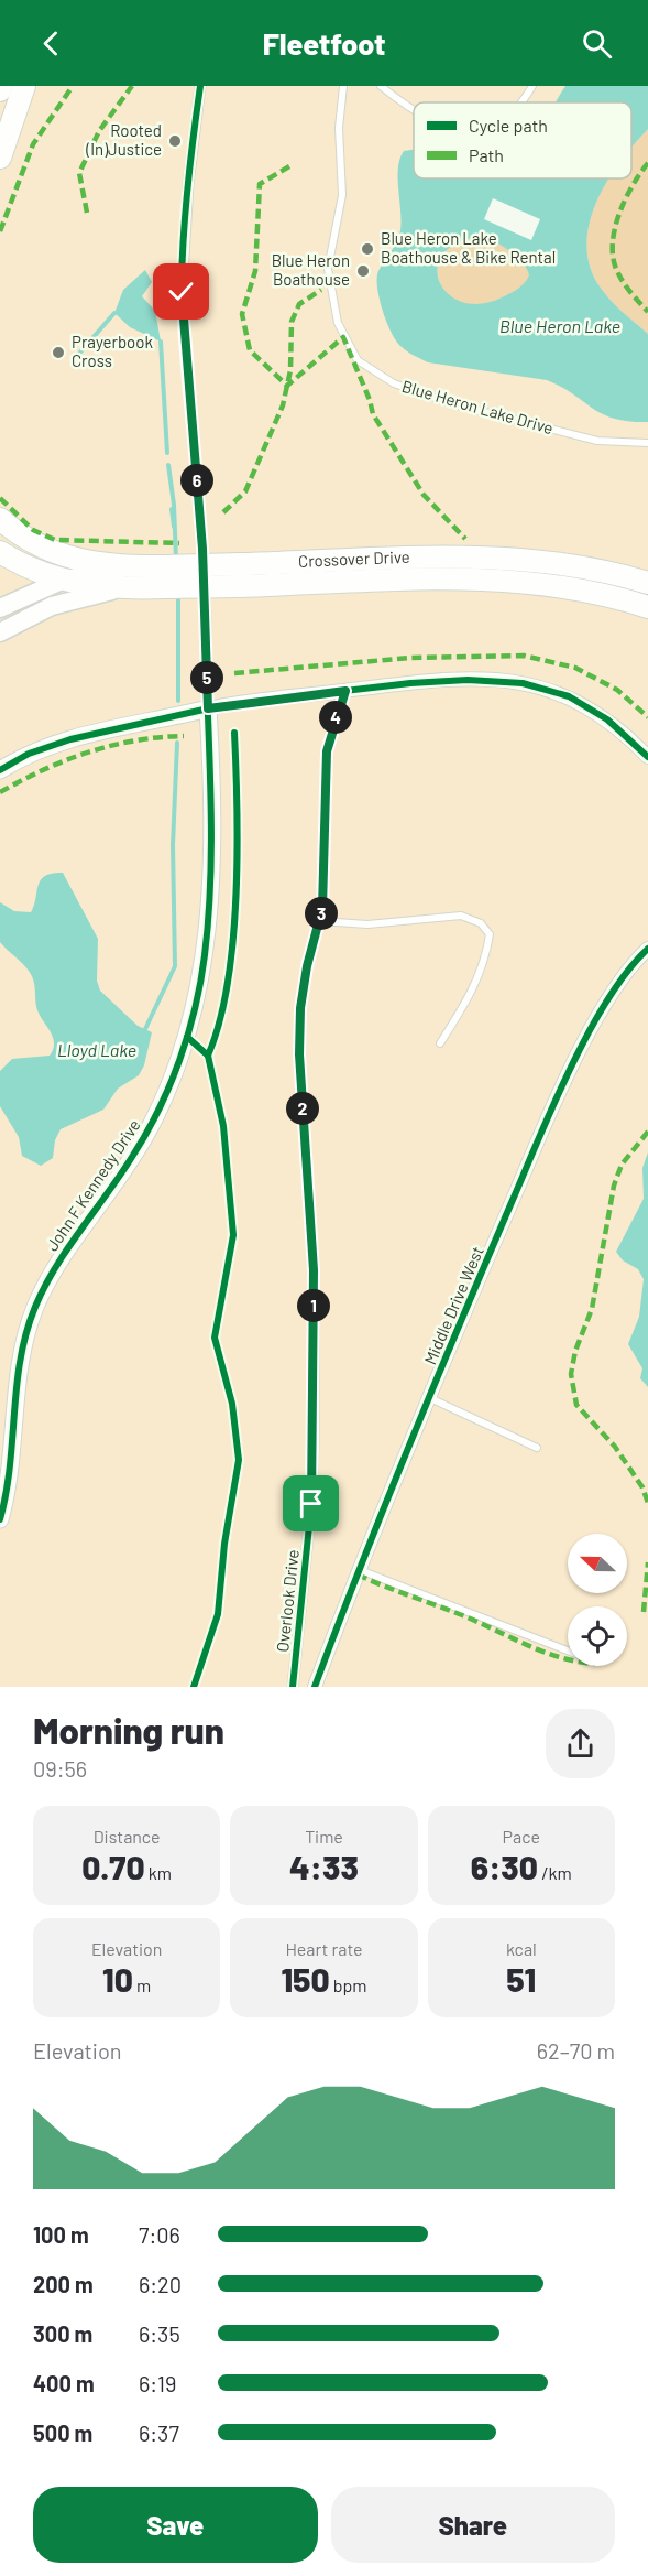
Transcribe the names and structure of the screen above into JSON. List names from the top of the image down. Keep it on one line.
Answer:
{"streets":{"highway":["Crossover Drive"],"street":["John F Kennedy Drive","Middle Drive West","Overlook Drive"],"lane":["Blue Heron Lake Drive"]},"water":["Blue Heron Lake","Lloyd Lake"],"places":["Rooted (In)Justice","Blue Heron Lake Boathouse & Bike Rental","Blue Heron Boathouse","Prayerbook Cross"],"legend":["Cycle path","Path"],"north":"left","page":{"header":"Fleetfoot","pins":["6","5","4","3","2","1"],"heading":["Morning run","09:56"],"stats":[["Distance","0.70 km"],["Time","4:33"],["Pace","6:30 /km"],["Elevation","10 m"],["Heart rate","150 bpm"],["kcal","51"]],"chart":["Elevation","62–70 m"],"list":[{"name":"100 m","note":"7:06"},{"name":"200 m","note":"6:20"},{"name":"300 m","note":"6:35"},{"name":"400 m","note":"6:19"},{"name":"500 m","note":"6:37"}],"buttons":["Save","Share"]}}
